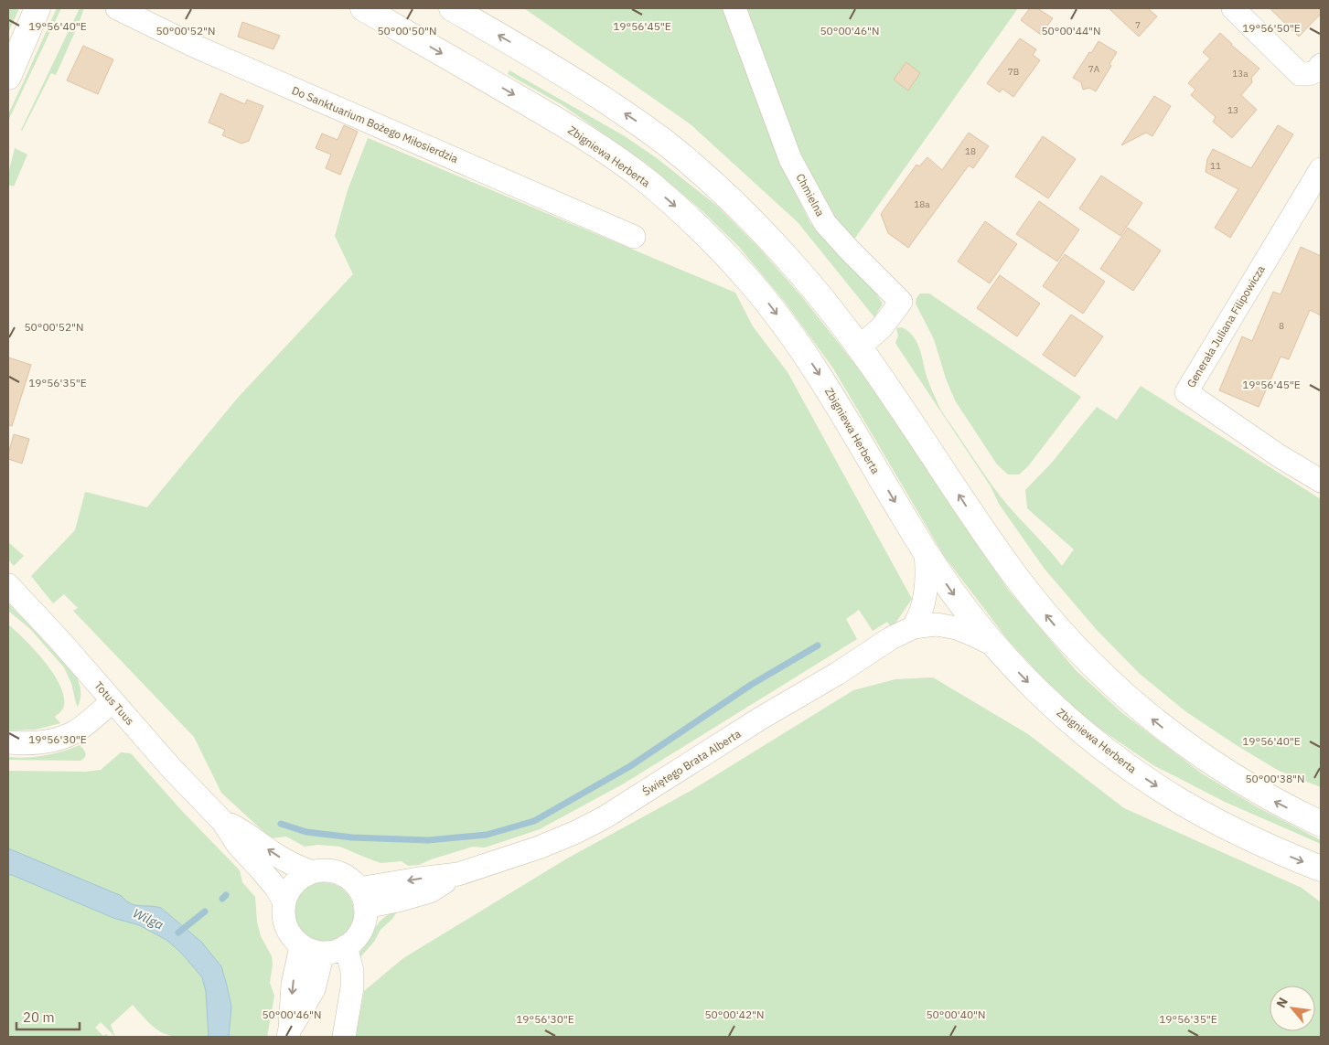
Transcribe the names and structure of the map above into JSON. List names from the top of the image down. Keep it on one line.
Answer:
{"streets":{"main road":["Zbigniewa Herberta"],"street":["Do Sanktuarium Bożego Miłosierdzia","Chmielna","Generała Juliana Filipowicza","Totus Tuus","Świętego Brata Alberta"]},"crossings":[["Zbigniewa Herberta","Świętego Brata Alberta"],["Totus Tuus","Świętego Brata Alberta"]],"water":["Wilga"],"house_numbers":["7","7A","7B","13a","13","18","11","18a","8"],"scale_bar":"20 m","north":"top left","coordinates":["19°56'40\"E","19°56'45\"E","19°56'50\"E","50°00'52\"N","50°00'50\"N","50°00'46\"N","50°00'44\"N","19°56'35\"E","19°56'30\"E","50°00'38\"N","50°00'42\"N","50°00'40\"N"]}
